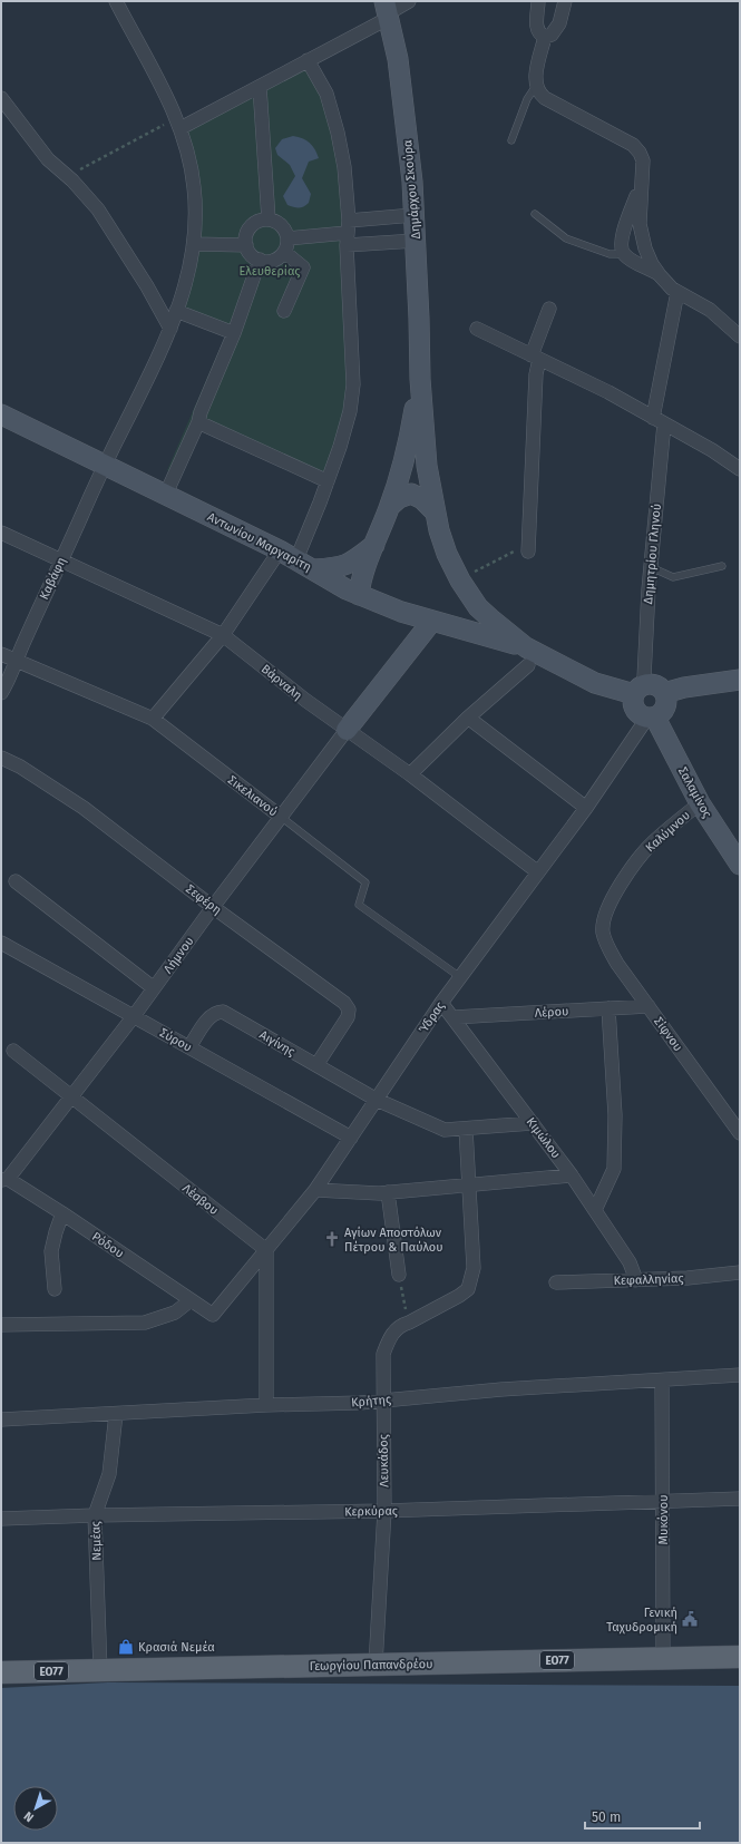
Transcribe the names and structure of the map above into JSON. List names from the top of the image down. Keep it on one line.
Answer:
{"streets":{"main road":["Δημάρχου Σκούρα","Αντωνίου Μαργαρίτη","Σαλαμίνος","ΕΟ77","Γεωργίου Παπανδρέου"],"street":["Δημητρίου Γληνού","Καβάφη","Βάρναλη","Σικελιανού","Καλύμνου","Σεφέρη","Λήμνου","Λέρου","Ύδρας","Σίφνου","Σύρου","Αιγίνης","Κιμώλου","Λέσβου","Ρόδου","Κεφαλληνίας","Κρήτης","Λευκάδος","Κερκύρας","Μυκόνου","Νεμέας"]},"crossings":[["Αντωνίου Μαργαρίτη","Καβάφη"],["Δημητρίου Γληνού","Σαλαμίνος"],["Δημητρίου Γληνού","Ύδρας"],["Καβάφη","Βάρναλη"],["Καβάφη","Σικελιανού"],["Βάρναλη","Λήμνου"],["Βάρναλη","Ύδρας"],["Σαλαμίνος","Καλύμνου"],["Σαλαμίνος","Ύδρας"],["Σικελιανού","Λήμνου"],["Σικελιανού","Ύδρας"],["Καλύμνου","Σίφνου"],["Σεφέρη","Λήμνου"],["Σεφέρη","Αιγίνης"],["Λήμνου","Σύρου"],["Λήμνου","Λέσβου"],["Λήμνου","Ρόδου"],["Λέρου","Σίφνου"],["Λέρου","Κιμώλου"],["Ύδρας","Σύρου"],["Ύδρας","Αιγίνης"],["Ύδρας","Κιμώλου"],["Ύδρας","Λέσβου"],["Ύδρας","Ρόδου"],["Σύρου","Αιγίνης"],["Αιγίνης","Κιμώλου"],["Αιγίνης","Λευκάδος"],["Κιμώλου","Κεφαλληνίας"],["Κρήτης","Λευκάδος"],["Κρήτης","Μυκόνου"],["Κρήτης","Νεμέας"],["Λευκάδος","Κερκύρας"],["Λευκάδος","Γεωργίου Παπανδρέου"],["Κερκύρας","Μυκόνου"],["Κερκύρας","Νεμέας"],["Μυκόνου","Γεωργίου Παπανδρέου"],["Νεμέας","Γεωργίου Παπανδρέου"]],"parks":["Ελευθερίας"],"places":{"church":["Αγίων Αποστόλων Πέτρου & Παύλου"],"public building":["Γενική Ταχυδρομική"],"shop":["Κρασιά Νεμέα"]},"scale_bar":"50 m","north":"bottom left"}
